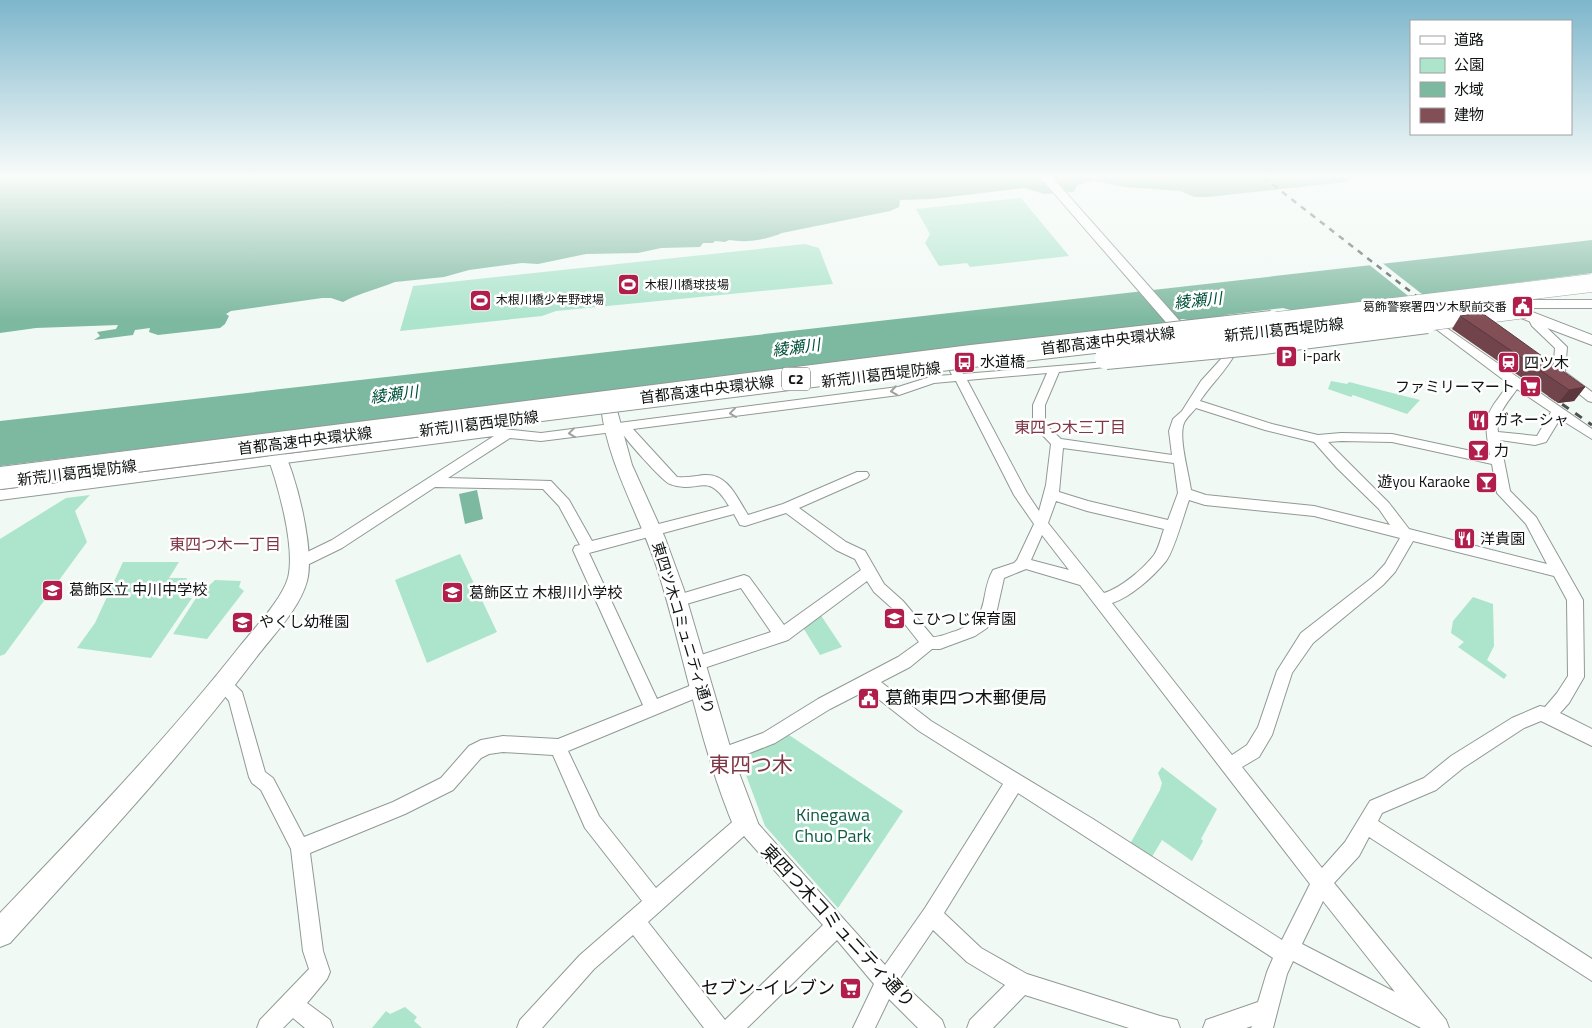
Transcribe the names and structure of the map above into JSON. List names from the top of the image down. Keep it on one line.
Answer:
{"streets":{"highway":["首都高速中央環状線","C2"],"main road":["新荒川葛西堤防線","東四ツ木コミュニティ通り"],"street":["東四つ木コミュニティ通り"]},"crossings":[["新荒川葛西堤防線","首都高速中央環状線"],["新荒川葛西堤防線","東四ツ木コミュニティ通り"],["東四ツ木コミュニティ通り","東四つ木コミュニティ通り"]],"districts":["東四つ木三丁目","東四つ木一丁目","東四つ木"],"water":["綾瀬川"],"parks":["Kinegawa Chuo Park"],"places":{"sports":["木根川橋球技場","木根川橋少年野球場"],"public building":["葛飾警察署四ツ木駅前交番","葛飾東四つ木郵便局"],"parking":["i-park"],"bus stop":["水道橋"],"station":["四ツ木"],"supermarket":["ファミリーマート","セブン-イレブン"],"restaurant":["ガネーシャ","洋貴園"],"bar":["力","遊you Karaoke"],"school or university":["葛飾区立 中川中学校","葛飾区立 木根川小学校","こひつじ保育園","やくし幼稚園"]},"legend":["道路","公園","水域","建物"]}
